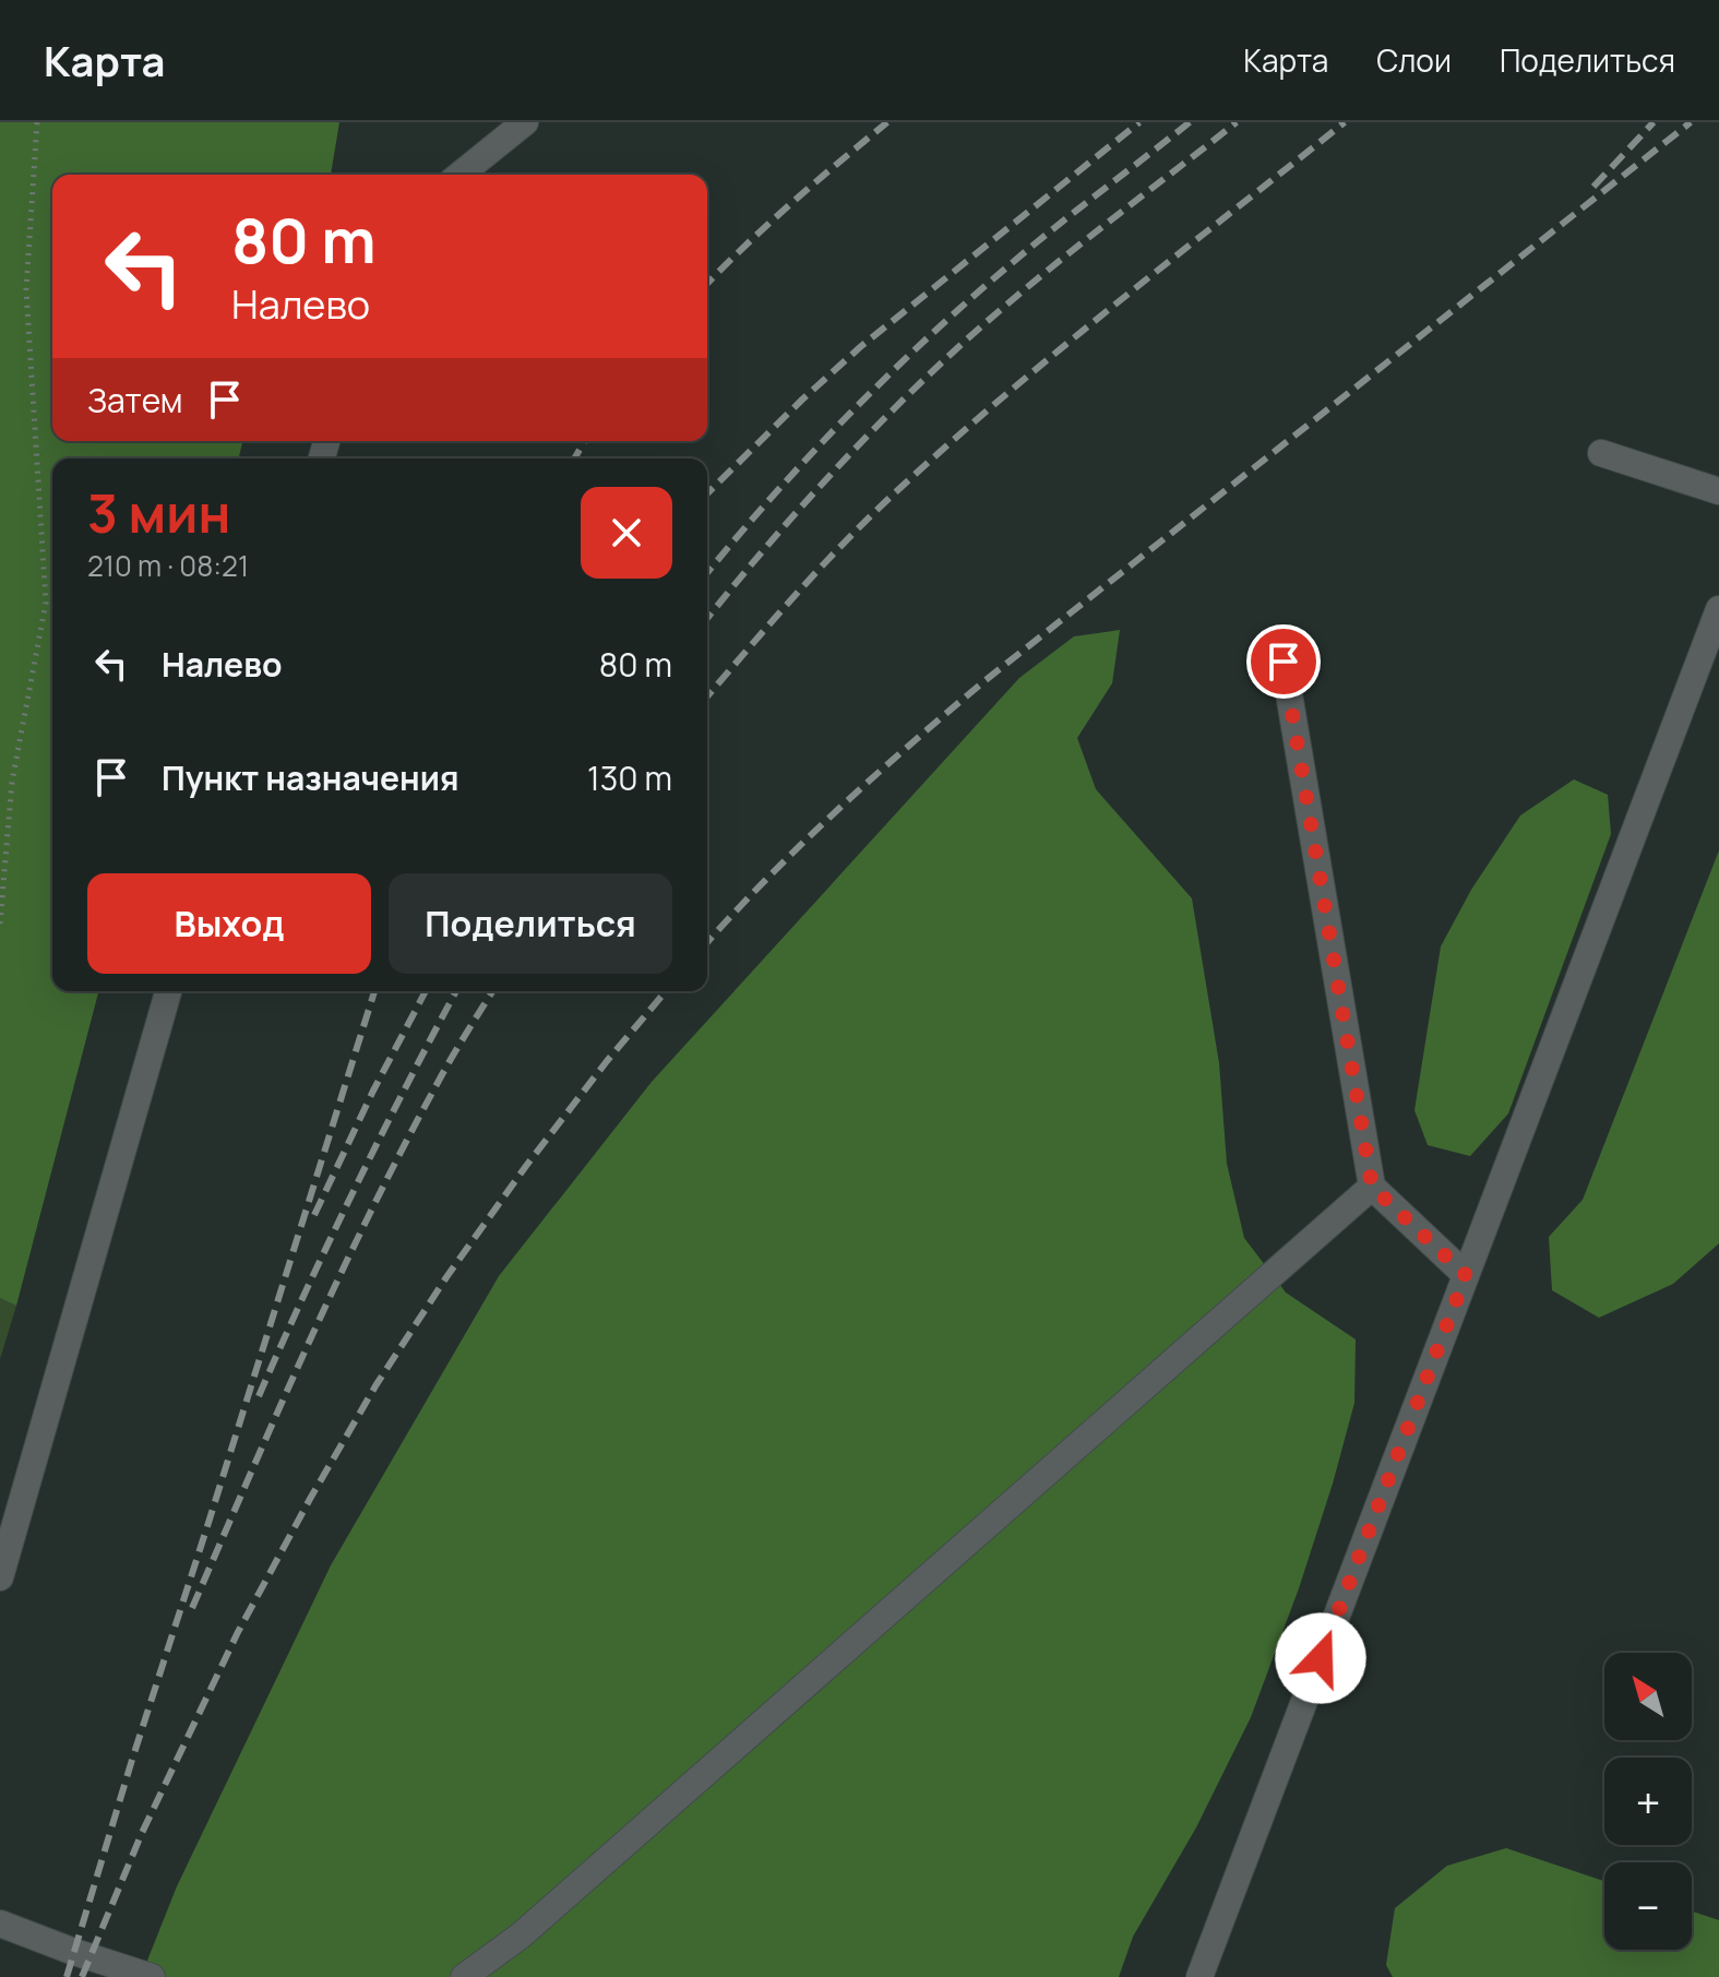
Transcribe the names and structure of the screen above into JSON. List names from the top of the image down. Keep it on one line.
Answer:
{"north":"top left","page":{"header":"Карта","nav":["Карта","Слои","Поделиться"],"turn":["80 m","Налево"],"then":"Затем","heading":["3 мин","210 m · 08:21"],"list":[{"name":"Налево","value":"80 m"},{"name":"Пункт назначения","value":"130 m"}],"buttons":["Выход","Поделиться"],"map_buttons":["+","−"]}}
